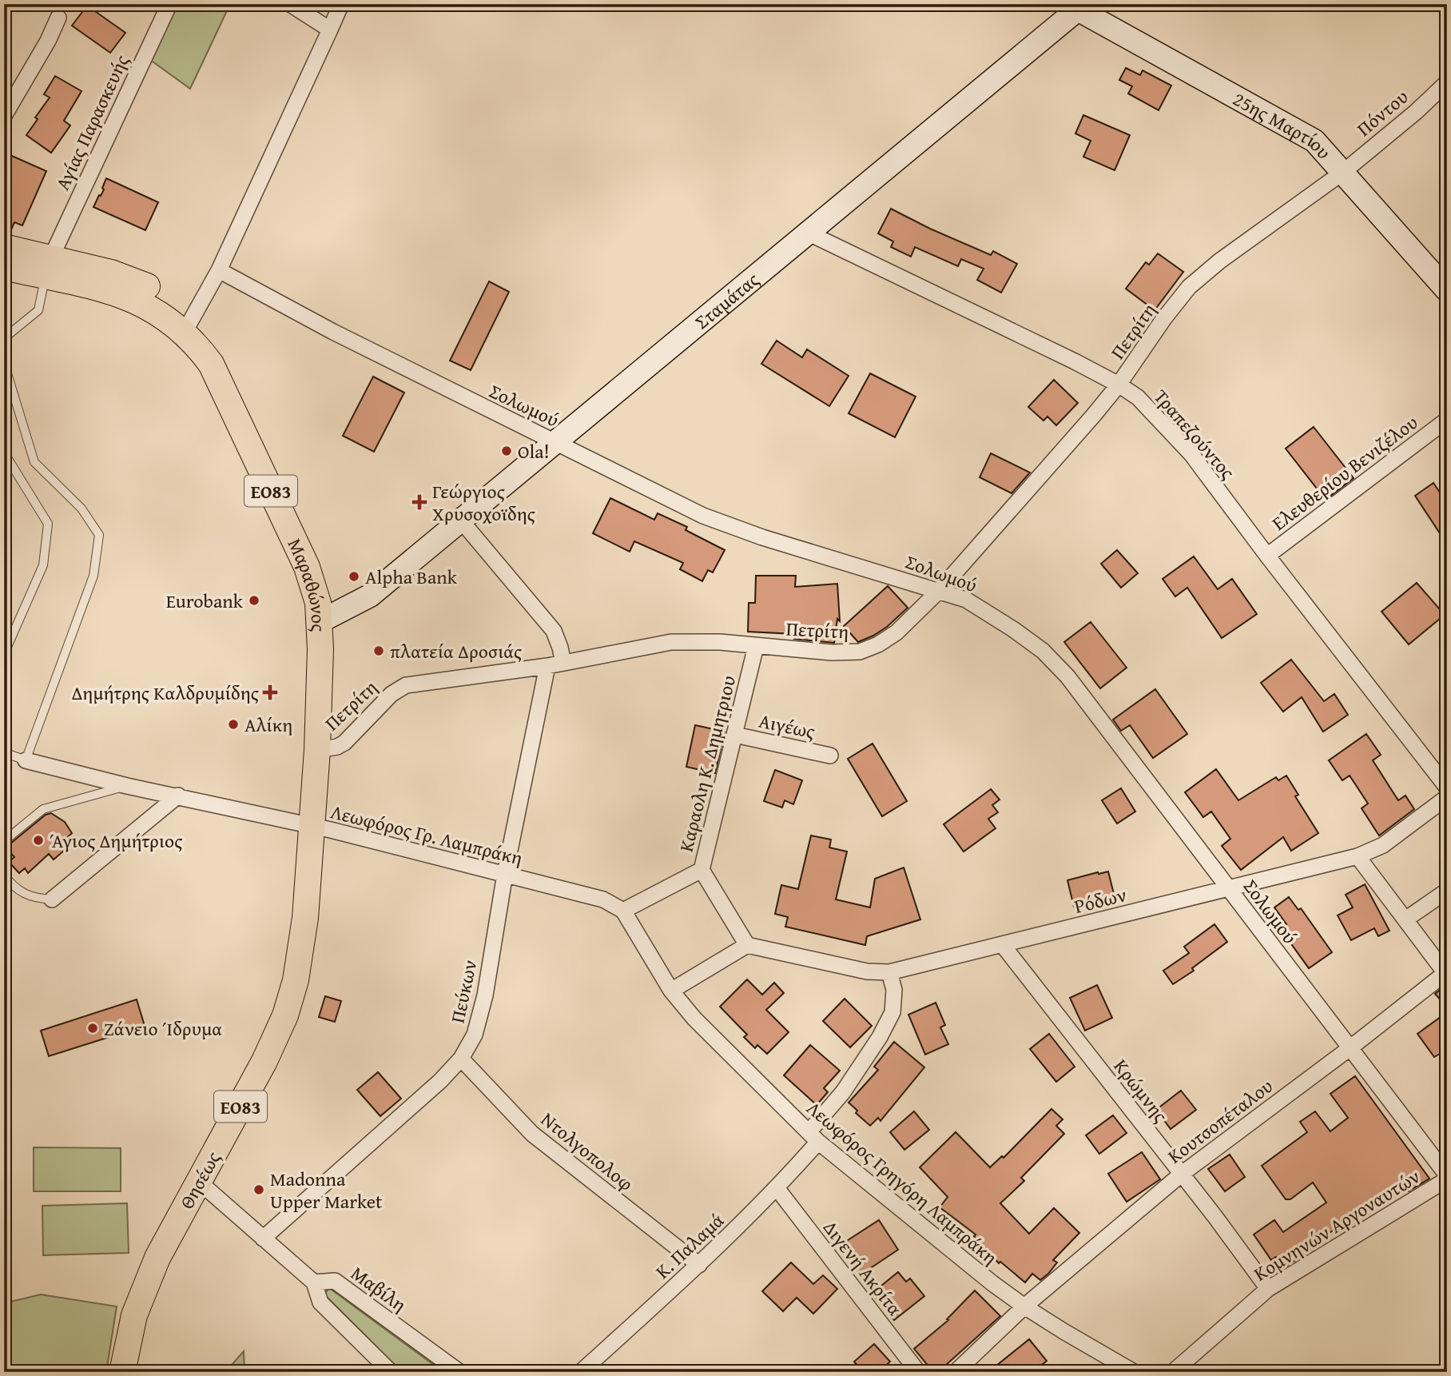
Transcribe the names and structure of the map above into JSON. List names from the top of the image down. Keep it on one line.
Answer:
{"streets":{"main road":["ΕΟ83","Μαραθώνος","Θησέως"],"street":["Πόντου","Αγίας Παρασκευής","25ης Μαρτίου","Σταμάτας","Πετρίτη","Σολωμού","Τραπεζούντος","Ελευθερίου Βενιζέλου","Αιγέως","Καραολη Κ. Δημητριου","Λεωφόρος Γρ. Λαμπράκη","Ρόδων","Πεύκων","Κρώμνης","Κουτσοπέταλου","Ντολγοπολοφ","Λεωφόρος Γρηγόρη Λαμπράκη","Κομνηνών Αργοναυτών","Κ. Παλαμά","Διγενή Ακρίτα","Μαβίλη"]},"crossings":[["Πόντου","25ης Μαρτίου"],["Πόντου","Πετρίτη"],["Αγίας Παρασκευής","Μαραθώνος"],["25ης Μαρτίου","Σταμάτας"],["25ης Μαρτίου","Πετρίτη"],["Σταμάτας","Σολωμού"],["Σταμάτας","Τραπεζούντος"],["Σταμάτας","Μαραθώνος"],["Πετρίτη","Σολωμού"],["Πετρίτη","Τραπεζούντος"],["Πετρίτη","Μαραθώνος"],["Πετρίτη","Καραολη Κ. Δημητριου"],["Πετρίτη","Πεύκων"],["Σολωμού","Ρόδων"],["Σολωμού","Κουτσοπέταλου"],["Τραπεζούντος","Ελευθερίου Βενιζέλου"],["Μαραθώνος","Λεωφόρος Γρ. Λαμπράκη"],["Μαραθώνος","Θησέως"],["Αιγέως","Καραολη Κ. Δημητριου"],["Καραολη Κ. Δημητριου","Ρόδων"],["Λεωφόρος Γρ. Λαμπράκη","Πεύκων"],["Λεωφόρος Γρ. Λαμπράκη","Θησέως"],["Ρόδων","Κρώμνης"],["Ρόδων","Κ. Παλαμά"],["Πεύκων","Ντολγοπολοφ"],["Κρώμνης","Κουτσοπέταλου"],["Κρώμνης","Κομνηνών Αργοναυτών"],["Κουτσοπέταλου","Λεωφόρος Γρηγόρη Λαμπράκη"],["Ντολγοπολοφ","Κ. Παλαμά"],["Λεωφόρος Γρηγόρη Λαμπράκη","Κ. Παλαμά"],["Κ. Παλαμά","Διγενή Ακρίτα"]],"places":{"other":["Ola!","Alpha Bank","Eurobank","πλατεία Δροσιάς","Αλίκη","Άγιος Δημήτριος","Ζάνειο Ίδρυμα","Madonna Upper Market"],"health":["Γεώργιος Χρυσοχοϊδης","Δημήτρης Καλδρυμίδης"]}}
